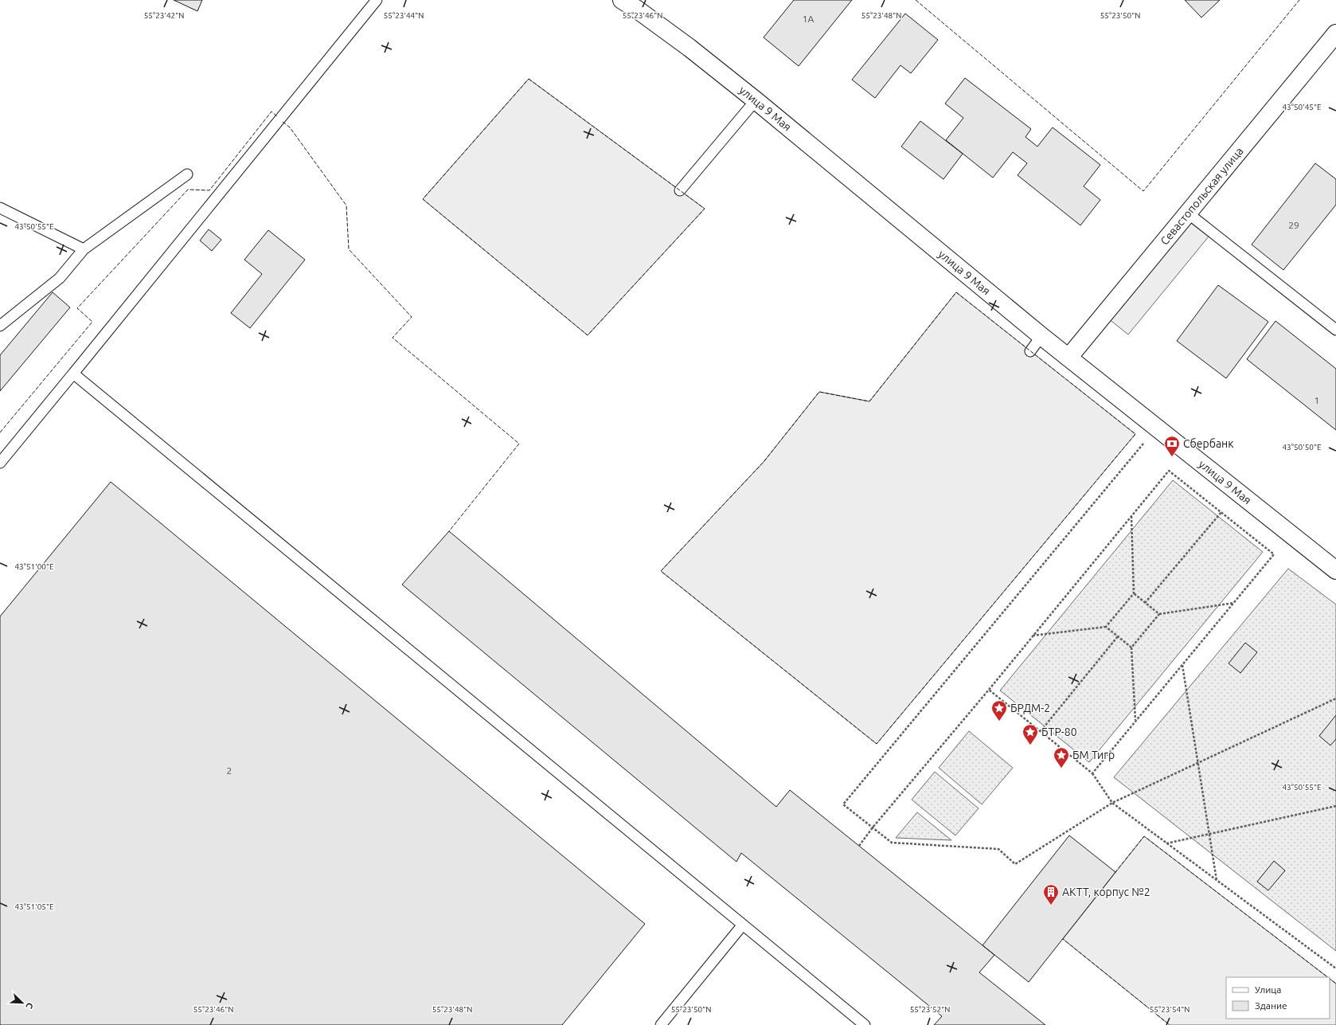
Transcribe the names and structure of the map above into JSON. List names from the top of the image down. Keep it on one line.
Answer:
{"streets":{"main road":["улица 9 Мая","Севастопольская улица"]},"crossings":[["улица 9 Мая","Севастопольская улица"]],"places":{"bank":["Сбербанк"],"place":["БРДМ-2","БТР-80","БМ Тигр"],"building":["АКТТ, корпус №2"]},"house_numbers":["1А","29","1","2"],"legend":["Улица","Здание"],"north":"bottom right","coordinates":["55°23'42\"N","55°23'44\"N","55°23'46\"N","55°23'48\"N","55°23'50\"N","43°50'45\"E","43°50'55\"E","43°50'50\"E","43°51'00\"E","43°51'05\"E","55°23'52\"N","55°23'54\"N"]}
